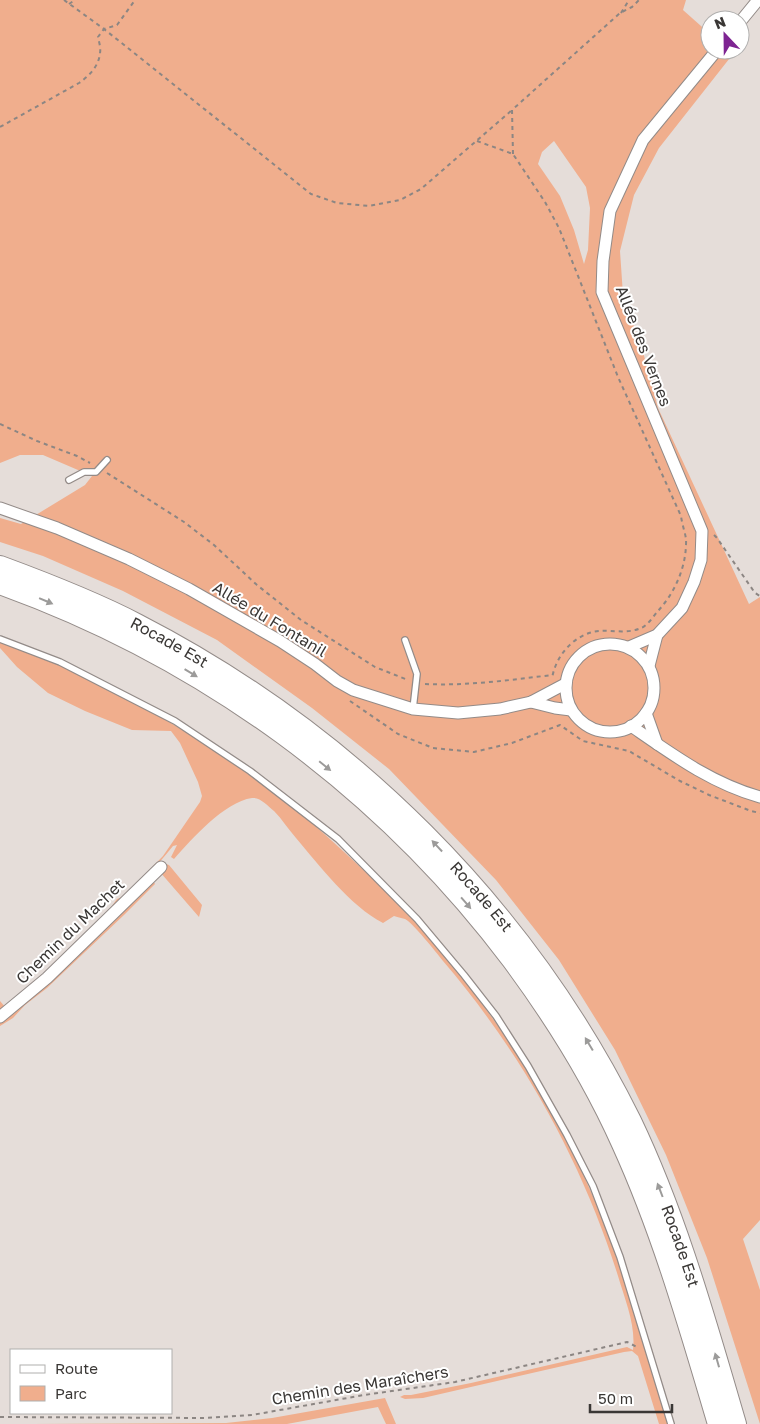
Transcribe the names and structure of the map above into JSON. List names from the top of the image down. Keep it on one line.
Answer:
{"streets":{"highway":["Rocade Est"],"street":["Allée des Vernes","Allée du Fontanil","Chemin du Machet"],"path":["Chemin des Maraîchers"]},"crossings":[["Allée des Vernes","Allée du Fontanil"]],"legend":["Route","Parc"],"scale_bar":"50 m","north":"top"}
